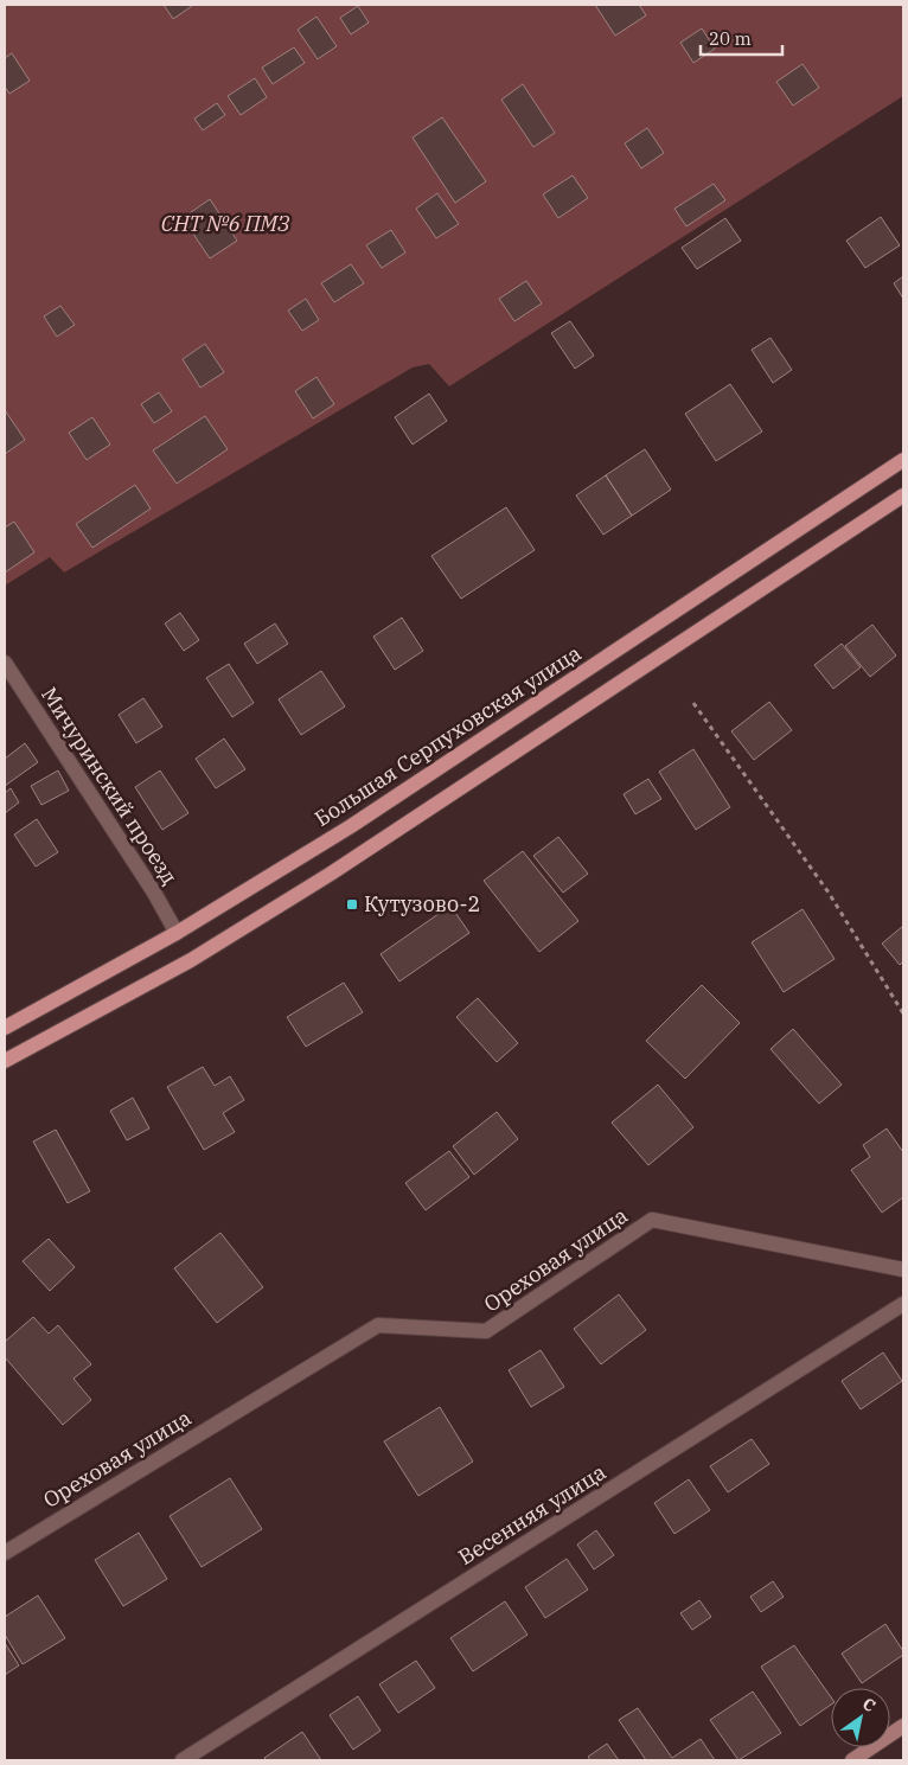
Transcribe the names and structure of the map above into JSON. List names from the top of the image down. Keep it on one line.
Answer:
{"streets":{"main road":["Большая Серпуховская улица"],"street":["Мичуринский проезд","Ореховая улица","Весенняя улица"]},"crossings":[["Большая Серпуховская улица","Мичуринский проезд"]],"parks":["СНТ №6 ПМЗ"],"places":{"transit":["Кутузово-2"]},"scale_bar":"20 m","north":"top right"}
